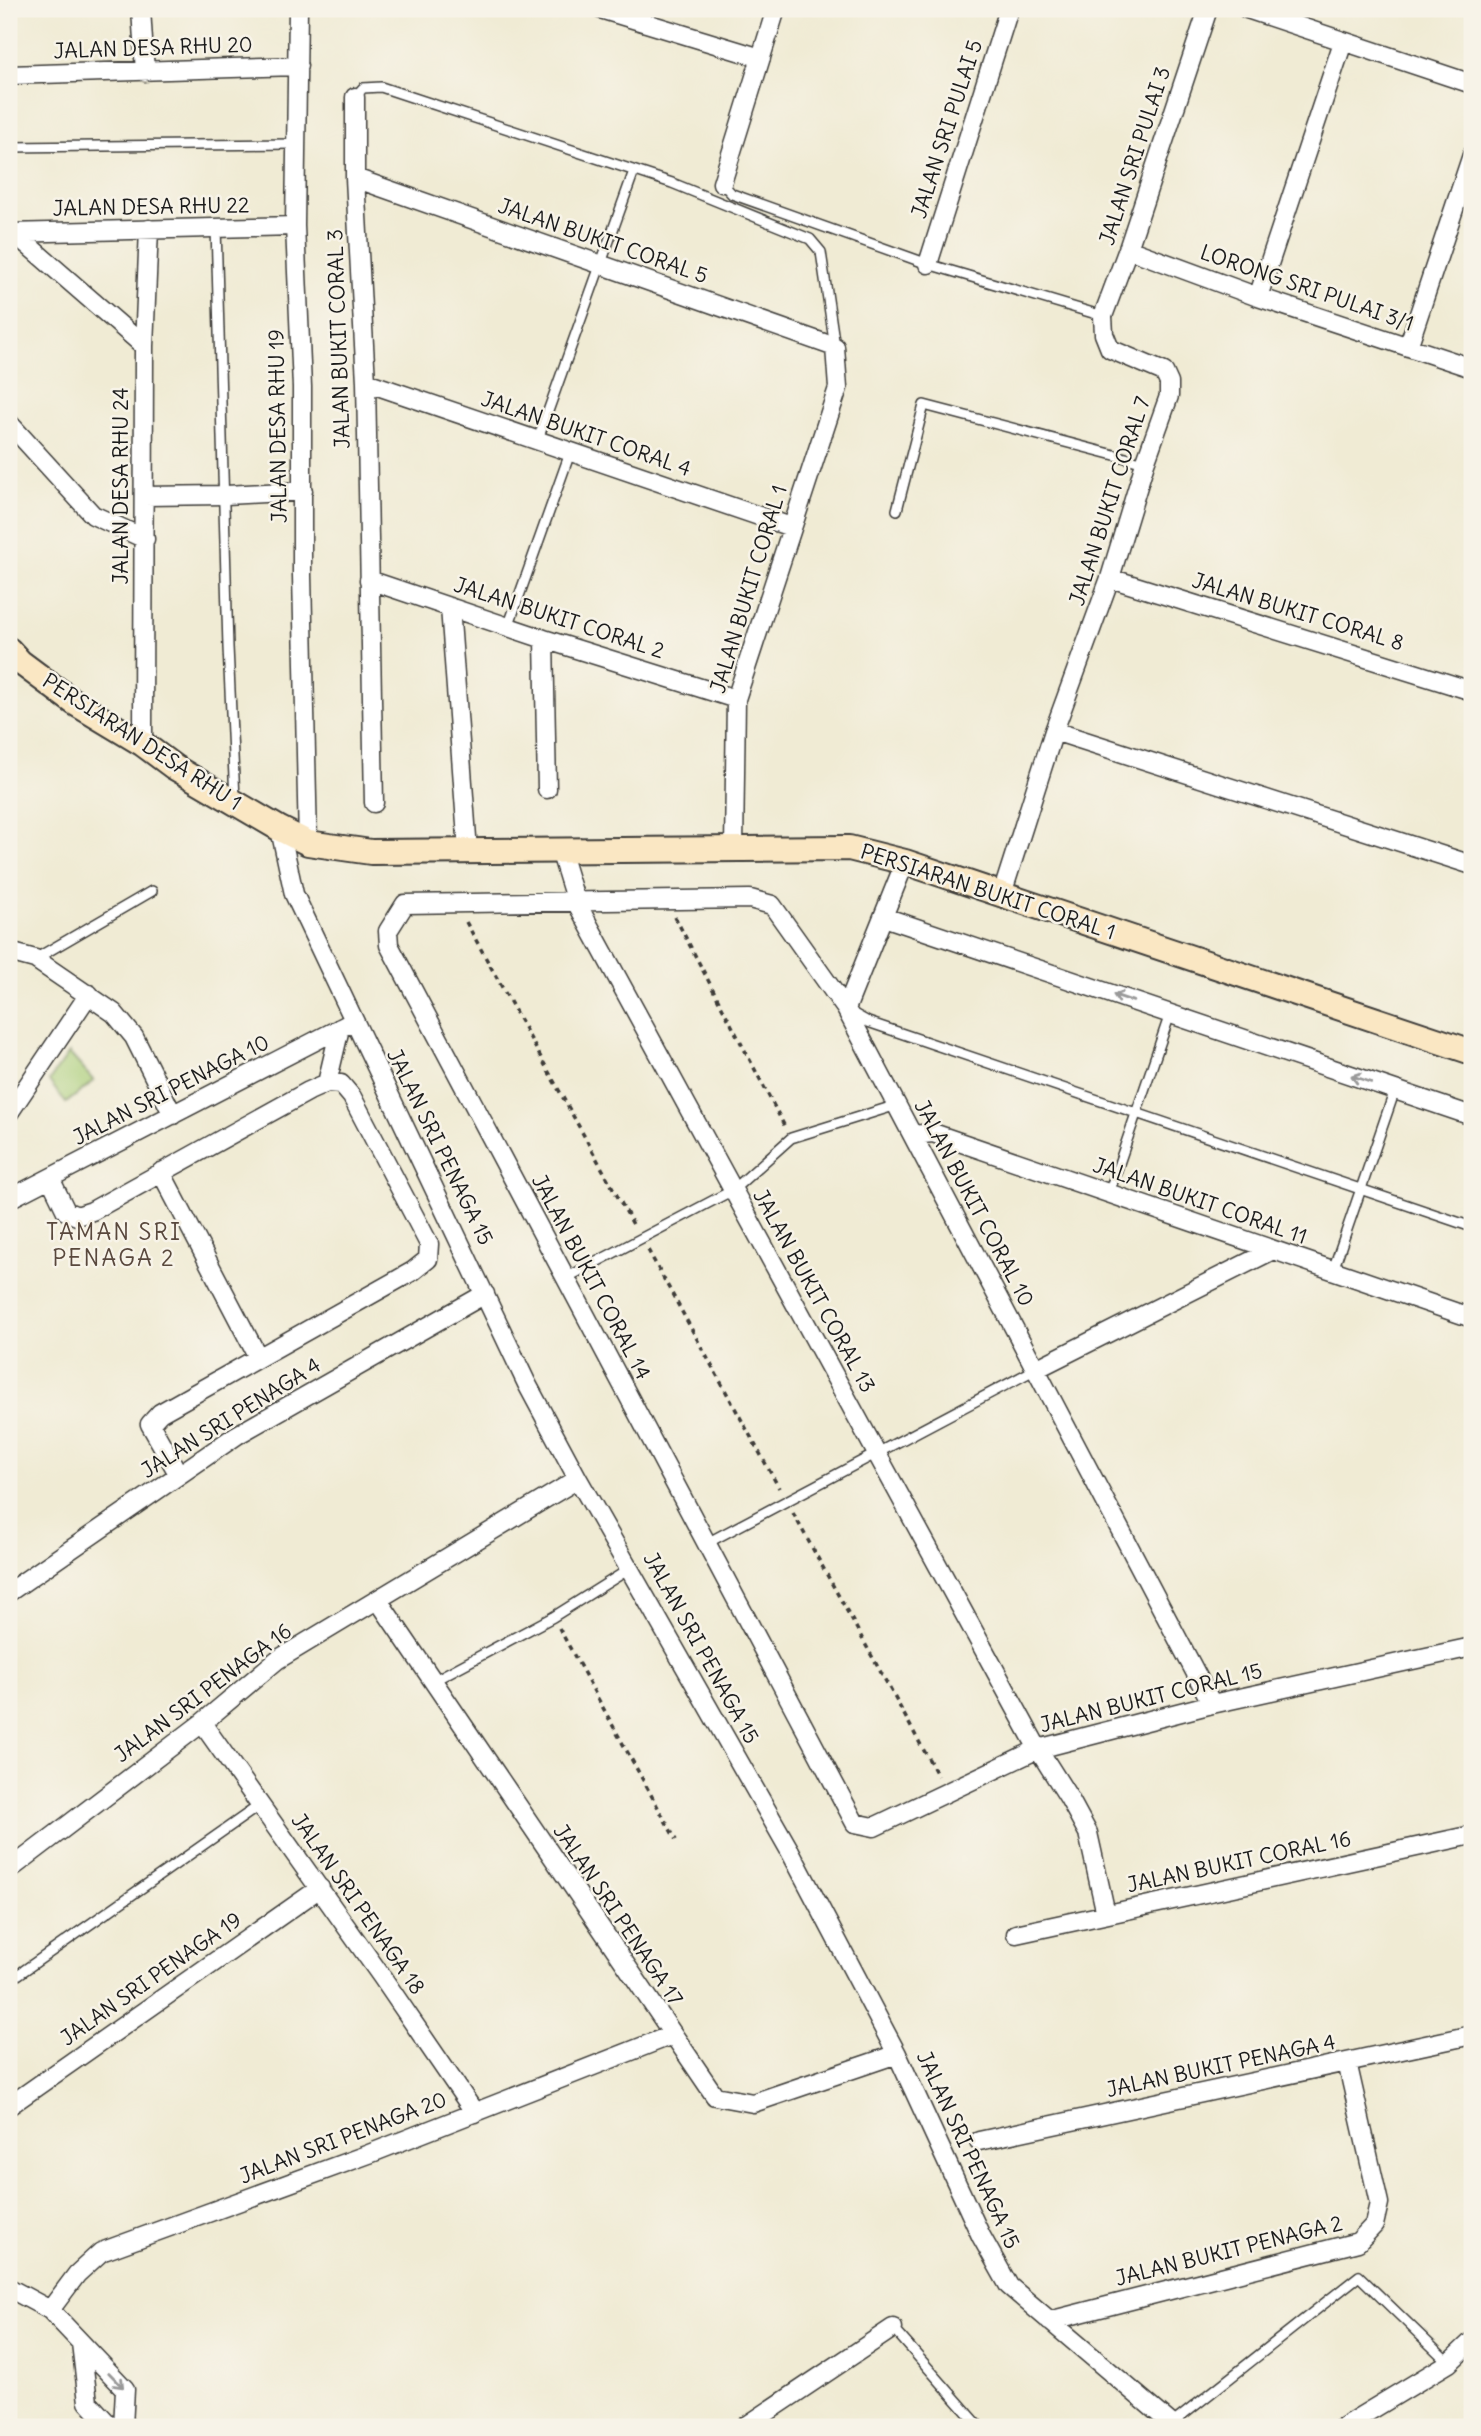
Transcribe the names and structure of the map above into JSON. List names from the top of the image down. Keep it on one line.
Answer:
{"streets":{"street":["JALAN DESA RHU 20","JALAN SRI PULAI 5","JALAN SRI PULAI 3","JALAN DESA RHU 22","JALAN BUKIT CORAL 5","LORONG SRI PULAI 3/1","JALAN BUKIT CORAL 3","JALAN DESA RHU 19","JALAN BUKIT CORAL 4","JALAN DESA RHU 24","JALAN BUKIT CORAL 7","JALAN BUKIT CORAL 1","JALAN BUKIT CORAL 8","JALAN BUKIT CORAL 2","PERSIARAN DESA RHU 1","PERSIARAN BUKIT CORAL 1","JALAN SRI PENAGA 10","JALAN SRI PENAGA 15","JALAN BUKIT CORAL 11","JALAN BUKIT CORAL 10","JALAN BUKIT CORAL 14","JALAN BUKIT CORAL 13","JALAN SRI PENAGA 4","JALAN SRI PENAGA 16","JALAN BUKIT CORAL 15","JALAN BUKIT CORAL 16","JALAN SRI PENAGA 18","JALAN SRI PENAGA 17","JALAN SRI PENAGA 19","JALAN BUKIT PENAGA 4","JALAN SRI PENAGA 20","JALAN BUKIT PENAGA 2"]},"crossings":[["JALAN DESA RHU 20","JALAN DESA RHU 19"],["JALAN SRI PULAI 3","LORONG SRI PULAI 3/1"],["JALAN SRI PULAI 3","JALAN BUKIT CORAL 7"],["JALAN DESA RHU 22","JALAN DESA RHU 19"],["JALAN DESA RHU 22","JALAN DESA RHU 24"],["JALAN BUKIT CORAL 5","JALAN BUKIT CORAL 3"],["JALAN BUKIT CORAL 5","JALAN BUKIT CORAL 1"],["JALAN BUKIT CORAL 3","JALAN BUKIT CORAL 4"],["JALAN BUKIT CORAL 3","JALAN BUKIT CORAL 2"],["JALAN DESA RHU 19","PERSIARAN BUKIT CORAL 1"],["JALAN BUKIT CORAL 4","JALAN BUKIT CORAL 1"],["JALAN DESA RHU 24","PERSIARAN DESA RHU 1"],["JALAN BUKIT CORAL 7","JALAN BUKIT CORAL 8"],["JALAN BUKIT CORAL 7","PERSIARAN BUKIT CORAL 1"],["JALAN BUKIT CORAL 1","JALAN BUKIT CORAL 2"],["JALAN BUKIT CORAL 1","PERSIARAN BUKIT CORAL 1"],["PERSIARAN DESA RHU 1","PERSIARAN BUKIT CORAL 1"],["PERSIARAN DESA RHU 1","JALAN SRI PENAGA 15"],["PERSIARAN BUKIT CORAL 1","JALAN SRI PENAGA 15"],["PERSIARAN BUKIT CORAL 1","JALAN BUKIT CORAL 13"],["JALAN SRI PENAGA 10","JALAN SRI PENAGA 15"],["JALAN SRI PENAGA 15","JALAN SRI PENAGA 4"],["JALAN SRI PENAGA 15","JALAN SRI PENAGA 16"],["JALAN SRI PENAGA 15","JALAN SRI PENAGA 17"],["JALAN SRI PENAGA 15","JALAN BUKIT PENAGA 2"],["JALAN BUKIT CORAL 11","JALAN BUKIT CORAL 10"],["JALAN BUKIT CORAL 10","JALAN BUKIT CORAL 14"],["JALAN BUKIT CORAL 10","JALAN BUKIT CORAL 13"],["JALAN BUKIT CORAL 10","JALAN BUKIT CORAL 15"],["JALAN BUKIT CORAL 14","JALAN BUKIT CORAL 13"],["JALAN BUKIT CORAL 14","JALAN BUKIT CORAL 15"],["JALAN BUKIT CORAL 13","JALAN BUKIT CORAL 15"],["JALAN BUKIT CORAL 13","JALAN BUKIT CORAL 16"],["JALAN SRI PENAGA 16","JALAN SRI PENAGA 18"],["JALAN SRI PENAGA 16","JALAN SRI PENAGA 17"],["JALAN SRI PENAGA 18","JALAN SRI PENAGA 19"],["JALAN SRI PENAGA 18","JALAN SRI PENAGA 20"],["JALAN SRI PENAGA 17","JALAN SRI PENAGA 20"],["JALAN BUKIT PENAGA 4","JALAN BUKIT PENAGA 2"]],"districts":["TAMAN SRI PENAGA 2"]}
